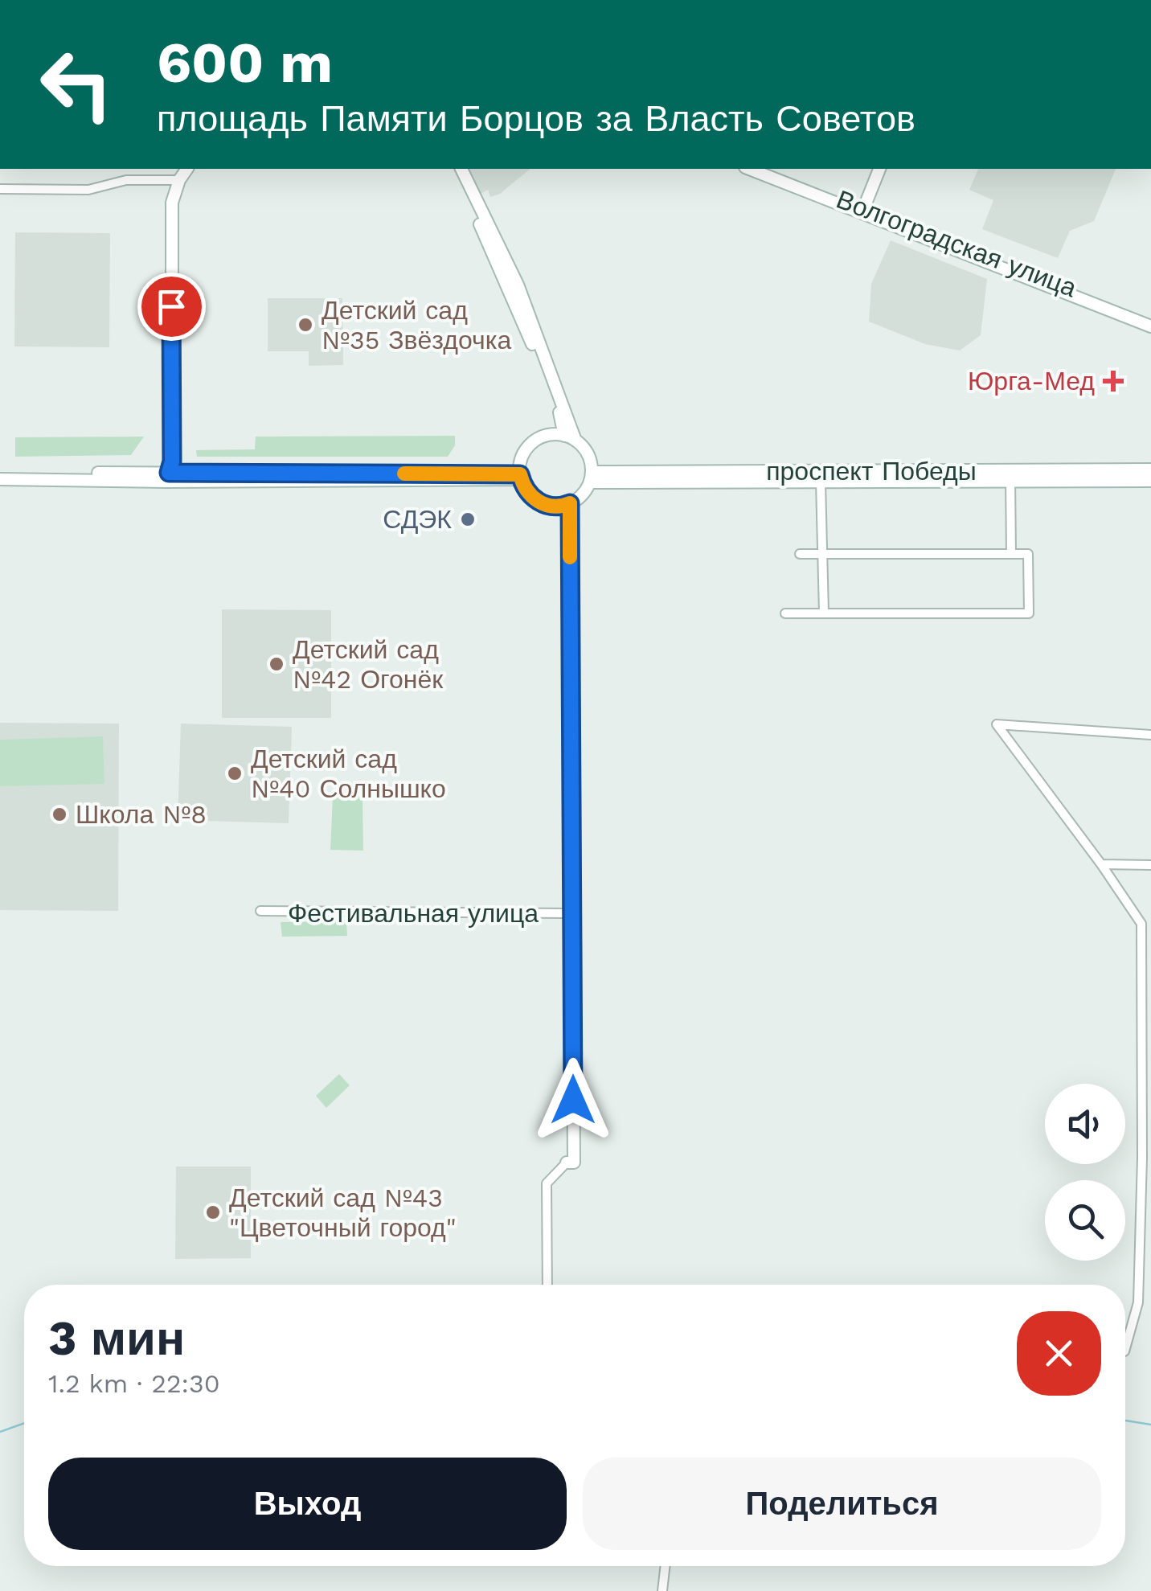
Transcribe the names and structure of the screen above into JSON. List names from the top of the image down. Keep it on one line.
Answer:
{"streets":{"main road":["Волгоградская улица","проспект Победы"],"street":["Фестивальная улица"]},"places":{"other":["Детский сад №35 Звёздочка","СДЭК","Детский сад №42 Огонёк","Детский сад №40 Солнышко","Школа №8","Детский сад №43 \"Цветочный город\""],"health":["Юрга-Мед"]},"page":{"turn":["600 m","площадь Памяти Борцов за Власть Советов"],"heading":["3 мин","1.2 km · 22:30"],"buttons":["Выход","Поделиться"]}}
